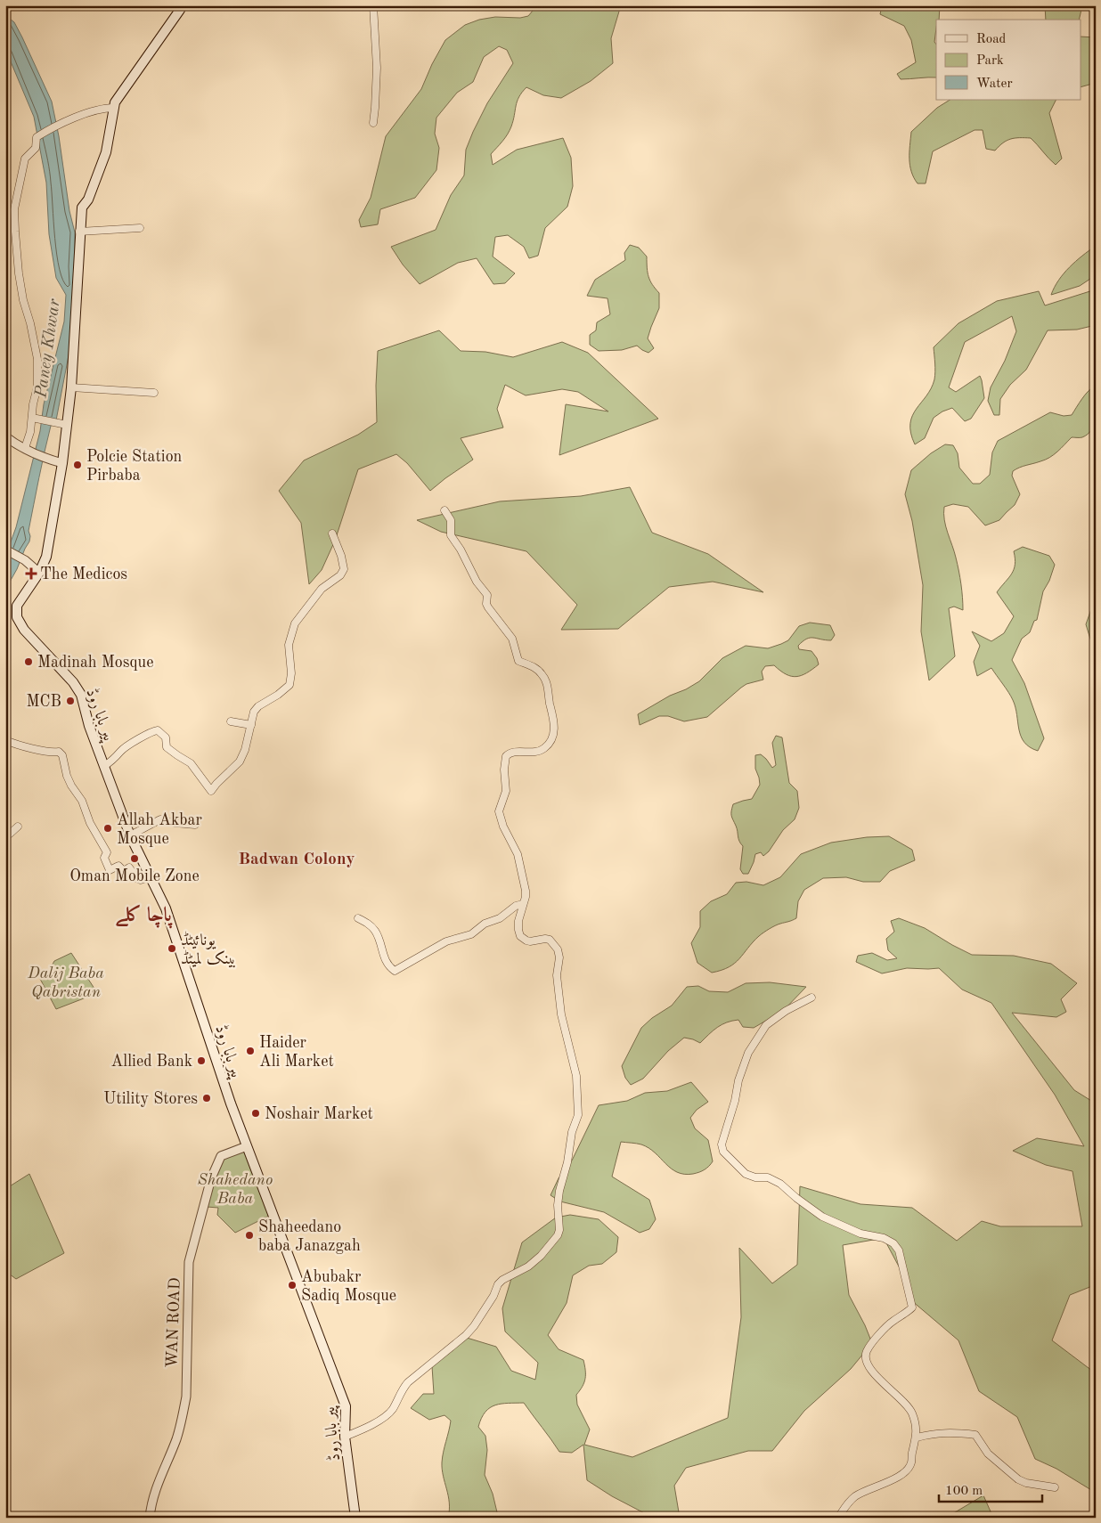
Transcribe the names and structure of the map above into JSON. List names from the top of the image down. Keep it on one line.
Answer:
{"streets":{"main road":["پیر بابا روڈ"],"street":["WAN ROAD"]},"crossings":[["پیر بابا روڈ","WAN ROAD"]],"districts":["Badwan Colony","پاچا کلے"],"water":["Paney Khwar"],"parks":["Dalij Baba Qabristan","Shahedano Baba"],"places":{"other":["Polcie Station Pirbaba","Madinah Mosque","MCB","Allah Akbar Mosque","Oman Mobile Zone","یونائیٹڈ بینک لمیٹڈ","Haider Ali Market","Allied Bank","Utility Stores","Noshair Market","Shaheedano baba Janazgah","Abubakr Sadiq Mosque"],"health":["The Medicos"]},"legend":["Road","Park","Water"],"scale_bar":"100 m"}
